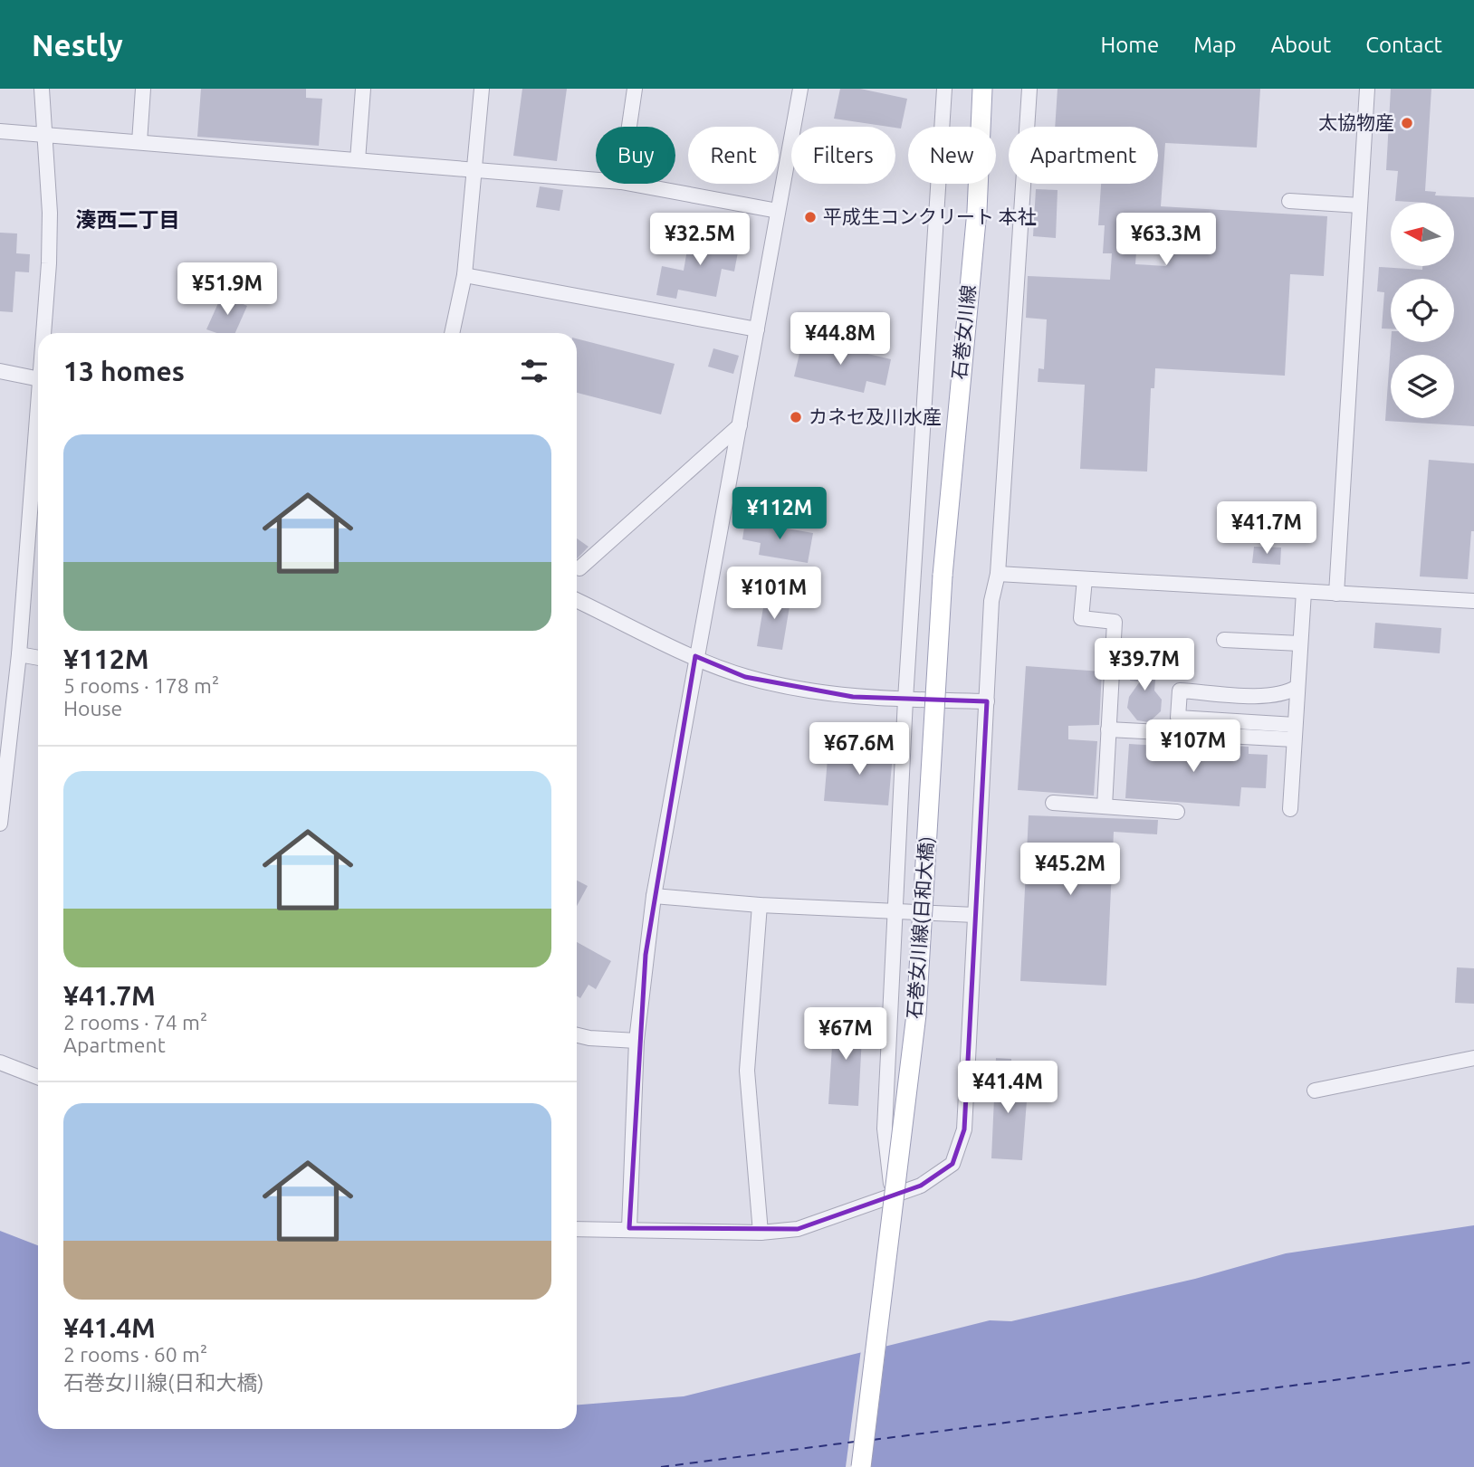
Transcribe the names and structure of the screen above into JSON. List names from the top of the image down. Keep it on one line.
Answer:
{"streets":{"main road":["石巻女川線","石巻女川線(日和大橋)"]},"crossings":[["石巻女川線","石巻女川線(日和大橋)"]],"districts":["湊西二丁目"],"places":["太協物産","平成生コンクリート 本社","カネセ及川水産"],"north":"left","page":{"header":"Nestly","nav":["Home","Map","About","Contact"],"chip":["Buy","Rent","Filters","New","Apartment"],"price":["¥32.5M","¥63.3M","¥51.9M","¥44.8M","¥112M","¥41.7M","¥101M","¥39.7M","¥107M","¥67.6M","¥45.2M","¥67M","¥41.4M"],"heading":"13 homes","list":[{"name":"¥112M","note":"5 rooms · 178 m² · House"},{"name":"¥41.7M","note":"2 rooms · 74 m² · Apartment"},{"name":"¥41.4M","note":"2 rooms · 60 m² · 石巻女川線(日和大橋)"}]}}
